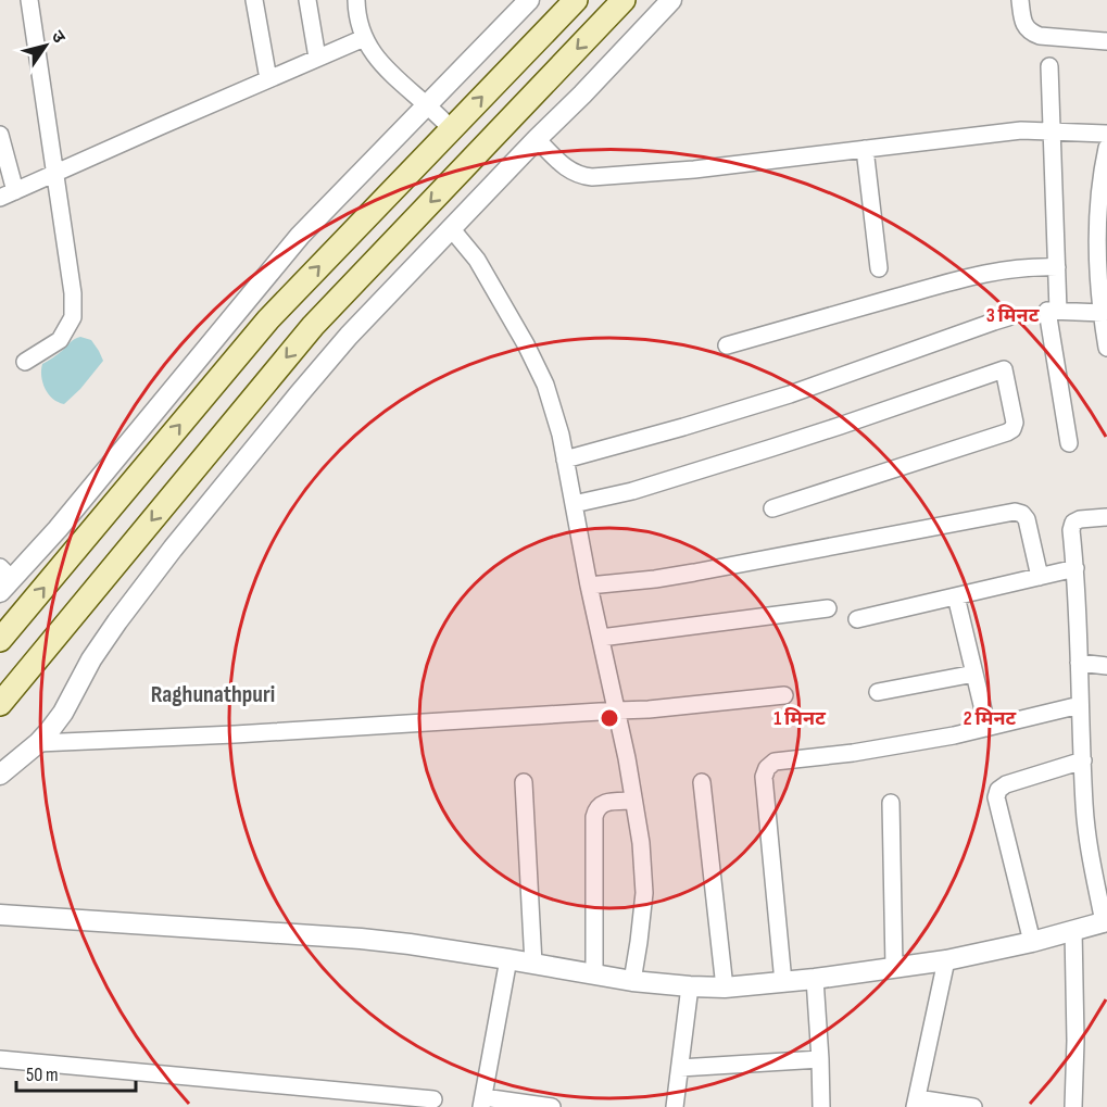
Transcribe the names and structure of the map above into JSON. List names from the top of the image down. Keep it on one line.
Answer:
{"districts":["Raghunathpuri"],"scale_bar":"50 m","north":"top right","rings":["3 मिनट","1 मिनट","2 मिनट"]}
